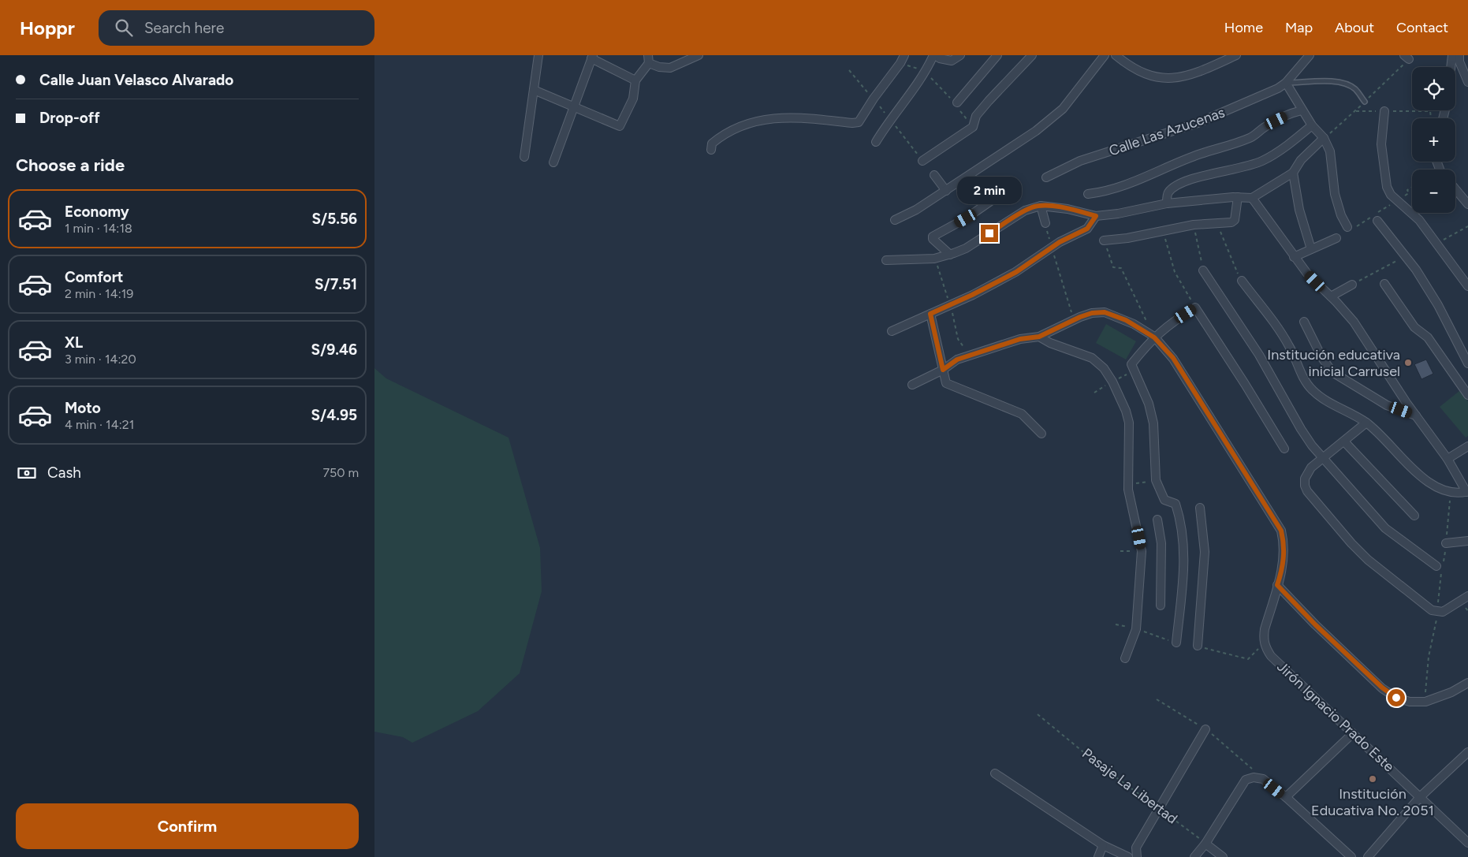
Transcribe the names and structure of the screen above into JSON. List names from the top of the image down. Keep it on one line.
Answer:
{"streets":{"street":["Calle Las Azucenas","Jirón Ignacio Prado Este"],"path":["Pasaje La Libertad"]},"places":["Institución educativa inicial Carrusel","Institución Educativa No. 2051"],"page":{"header":"Hoppr","search":"Search here","nav":["Home","Map","About","Contact"],"banner":["Calle Juan Velasco Alvarado","Drop-off"],"map_buttons":["+","−"],"heading":"Choose a ride","bubble":"2 min","list":[{"name":"Economy","note":"1 min · 14:18","value":"S/5.56"},{"name":"Comfort","note":"2 min · 14:19","value":"S/7.51"},{"name":"XL","note":"3 min · 14:20","value":"S/9.46"},{"name":"Moto","note":"4 min · 14:21","value":"S/4.95"}],"pay":["Cash","750 m"],"buttons":"Confirm"}}
